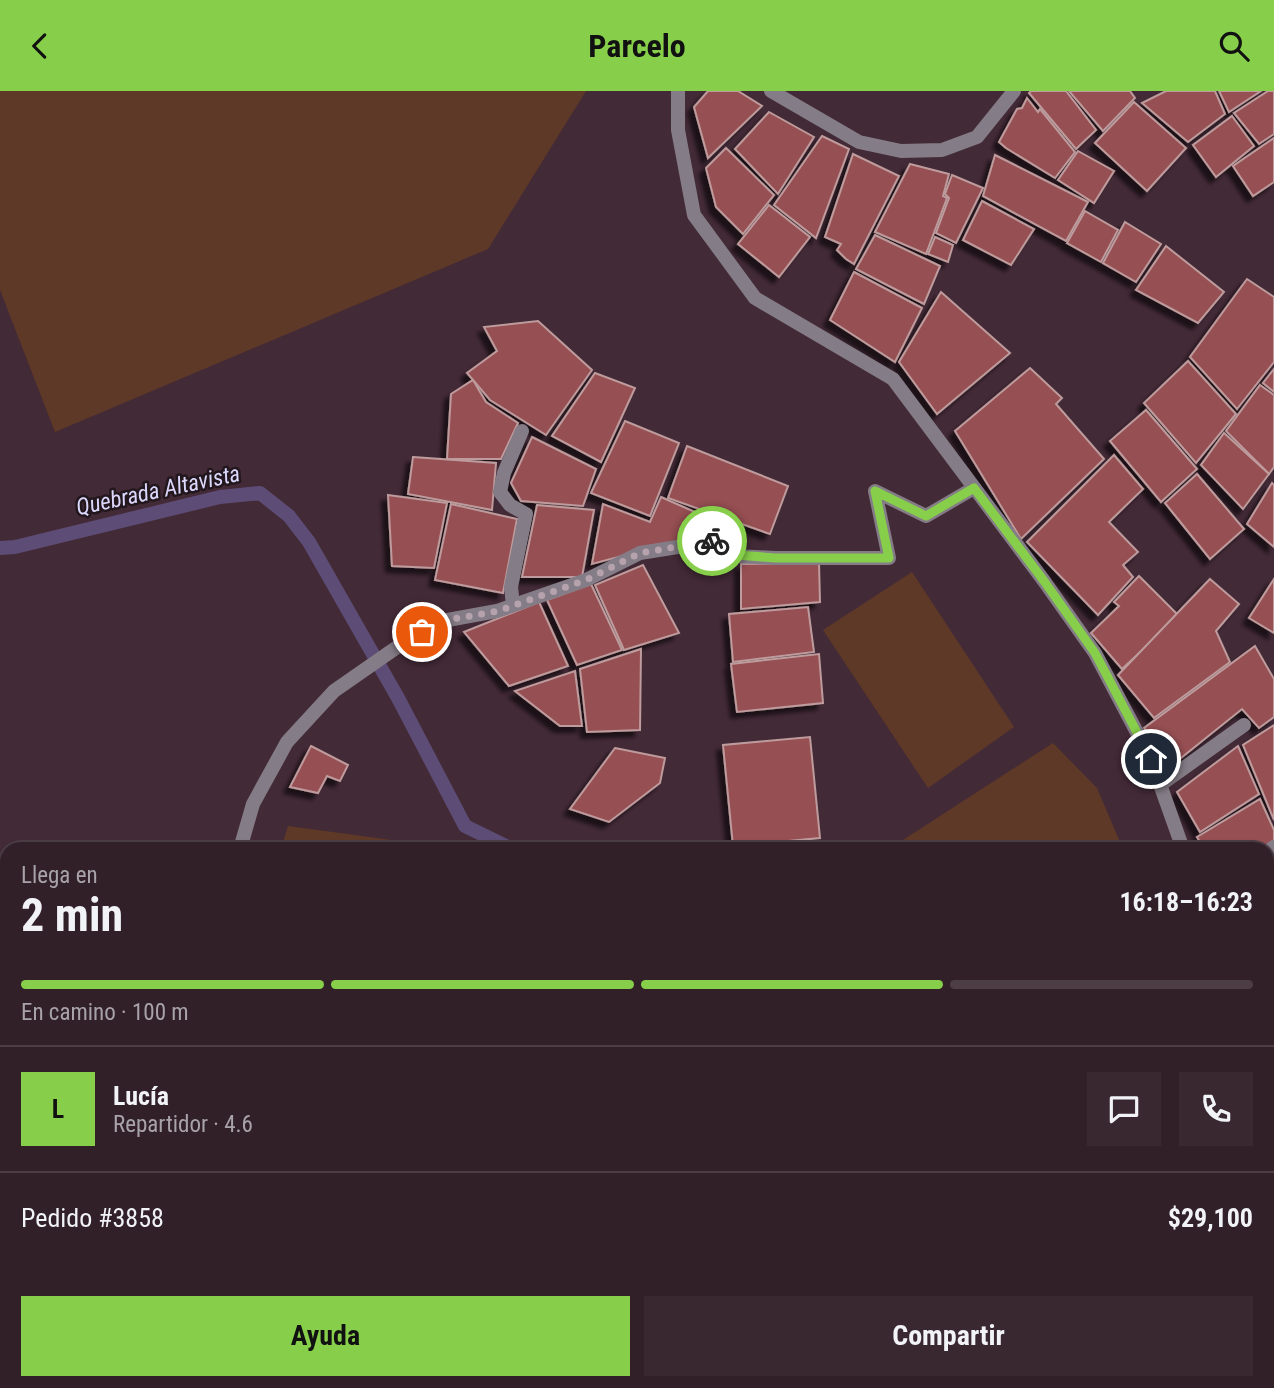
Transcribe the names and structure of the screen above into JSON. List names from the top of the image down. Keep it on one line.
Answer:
{"water":["Quebrada Altavista"],"page":{"header":"Parcelo","heading":["2 min","Llega en","16:18–16:23"],"panel":["Lucía","Repartidor · 4.6","Pedido #3858","$29,100"],"bar":"En camino · 100 m","round":"L","buttons":["Ayuda","Compartir"]}}
